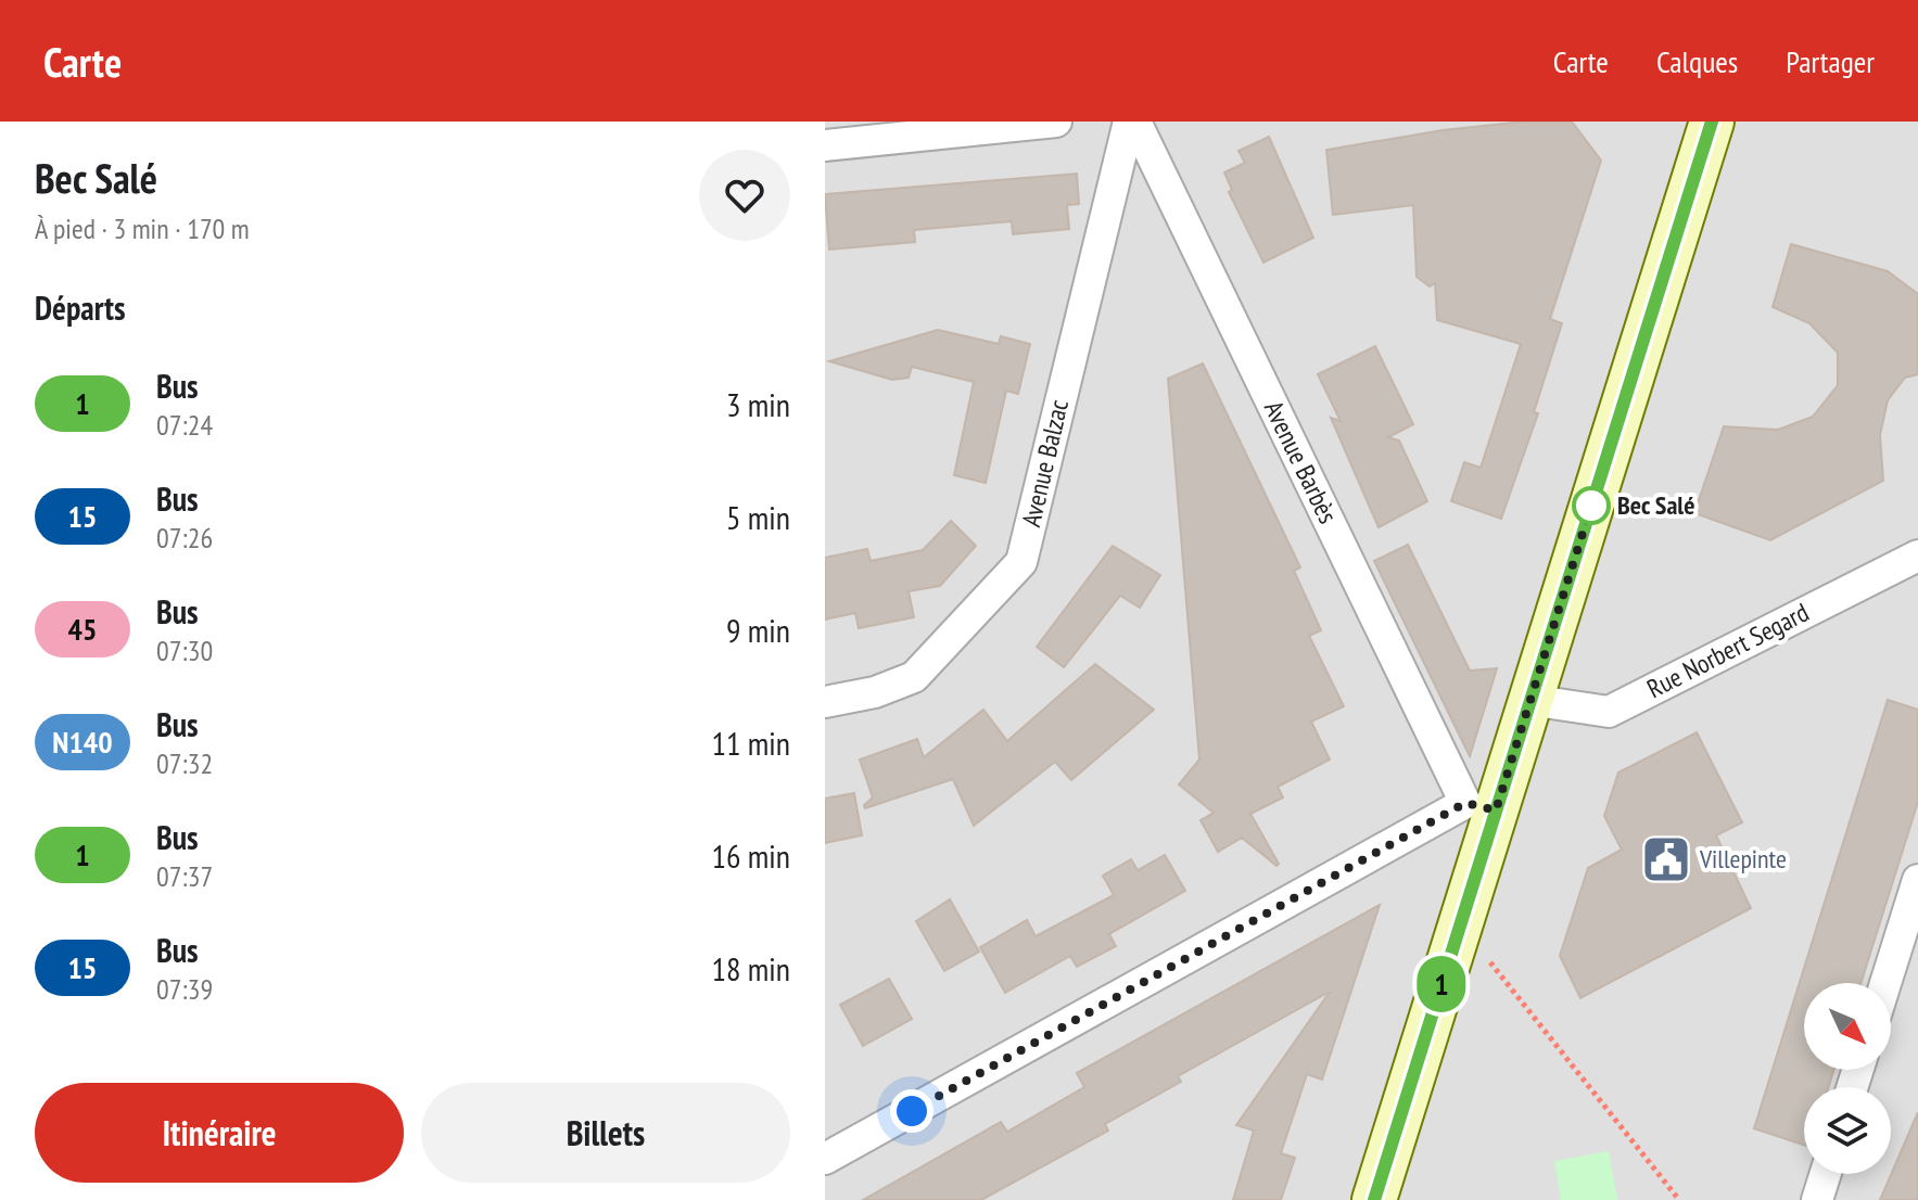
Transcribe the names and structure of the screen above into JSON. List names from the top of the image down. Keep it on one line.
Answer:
{"streets":{"street":["Avenue Barbès","Avenue Balzac","Rue Norbert Segard"]},"crossings":[["Avenue Barbès","Avenue Balzac"]],"places":{"other":["Bec Salé"],"public building":["Villepinte"]},"lines":["bus line 1"],"north":"bottom right","page":{"header":"Carte","nav":["Carte","Calques","Partager"],"heading":[["Bec Salé","À pied · 3 min · 170 m"],"Départs"],"on_map":"1","list":[{"mark":"1","name":"Bus","note":"07:24","value":"3 min"},{"mark":"15","name":"Bus","note":"07:26","value":"5 min"},{"mark":"45","name":"Bus","note":"07:30","value":"9 min"},{"mark":"N140","name":"Bus","note":"07:32","value":"11 min"},{"mark":"1","name":"Bus","note":"07:37","value":"16 min"},{"mark":"15","name":"Bus","note":"07:39","value":"18 min"}],"buttons":["Itinéraire","Billets"]}}
